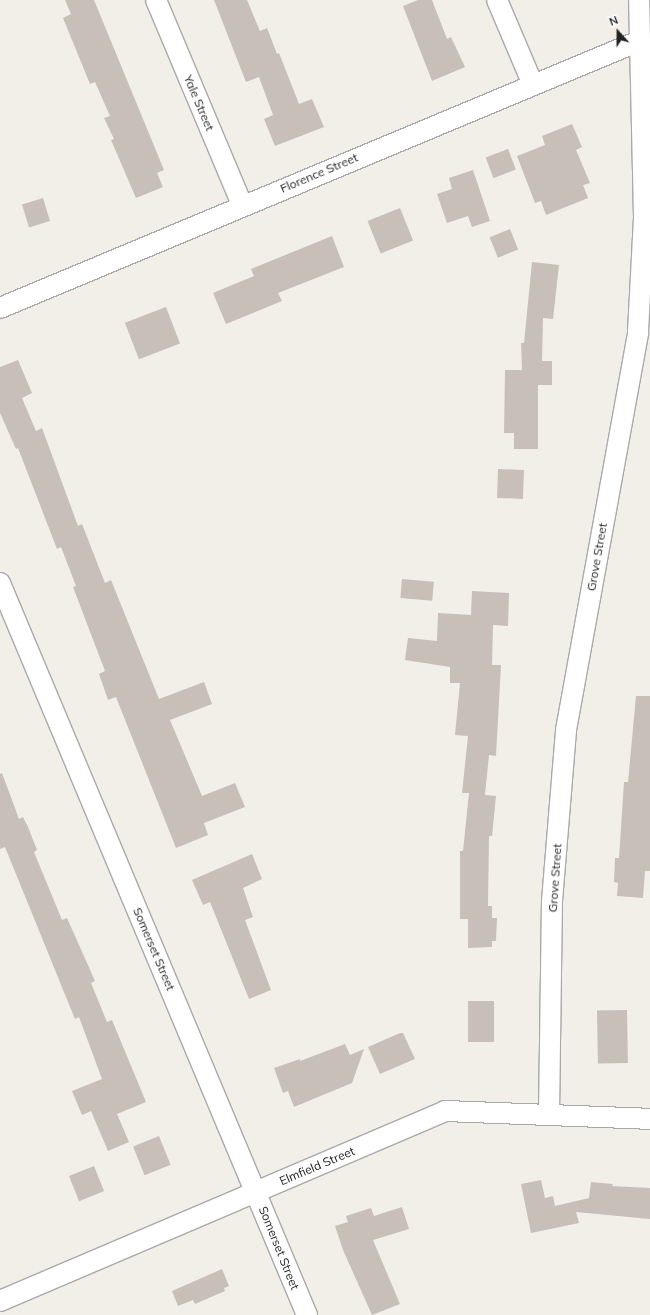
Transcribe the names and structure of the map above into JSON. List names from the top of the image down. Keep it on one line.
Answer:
{"streets":{"street":["Yale Street","Florence Street","Grove Street","Somerset Street","Elmfield Street"]},"crossings":[["Yale Street","Florence Street"],["Florence Street","Grove Street"],["Grove Street","Elmfield Street"],["Somerset Street","Elmfield Street"]],"north":"top"}
